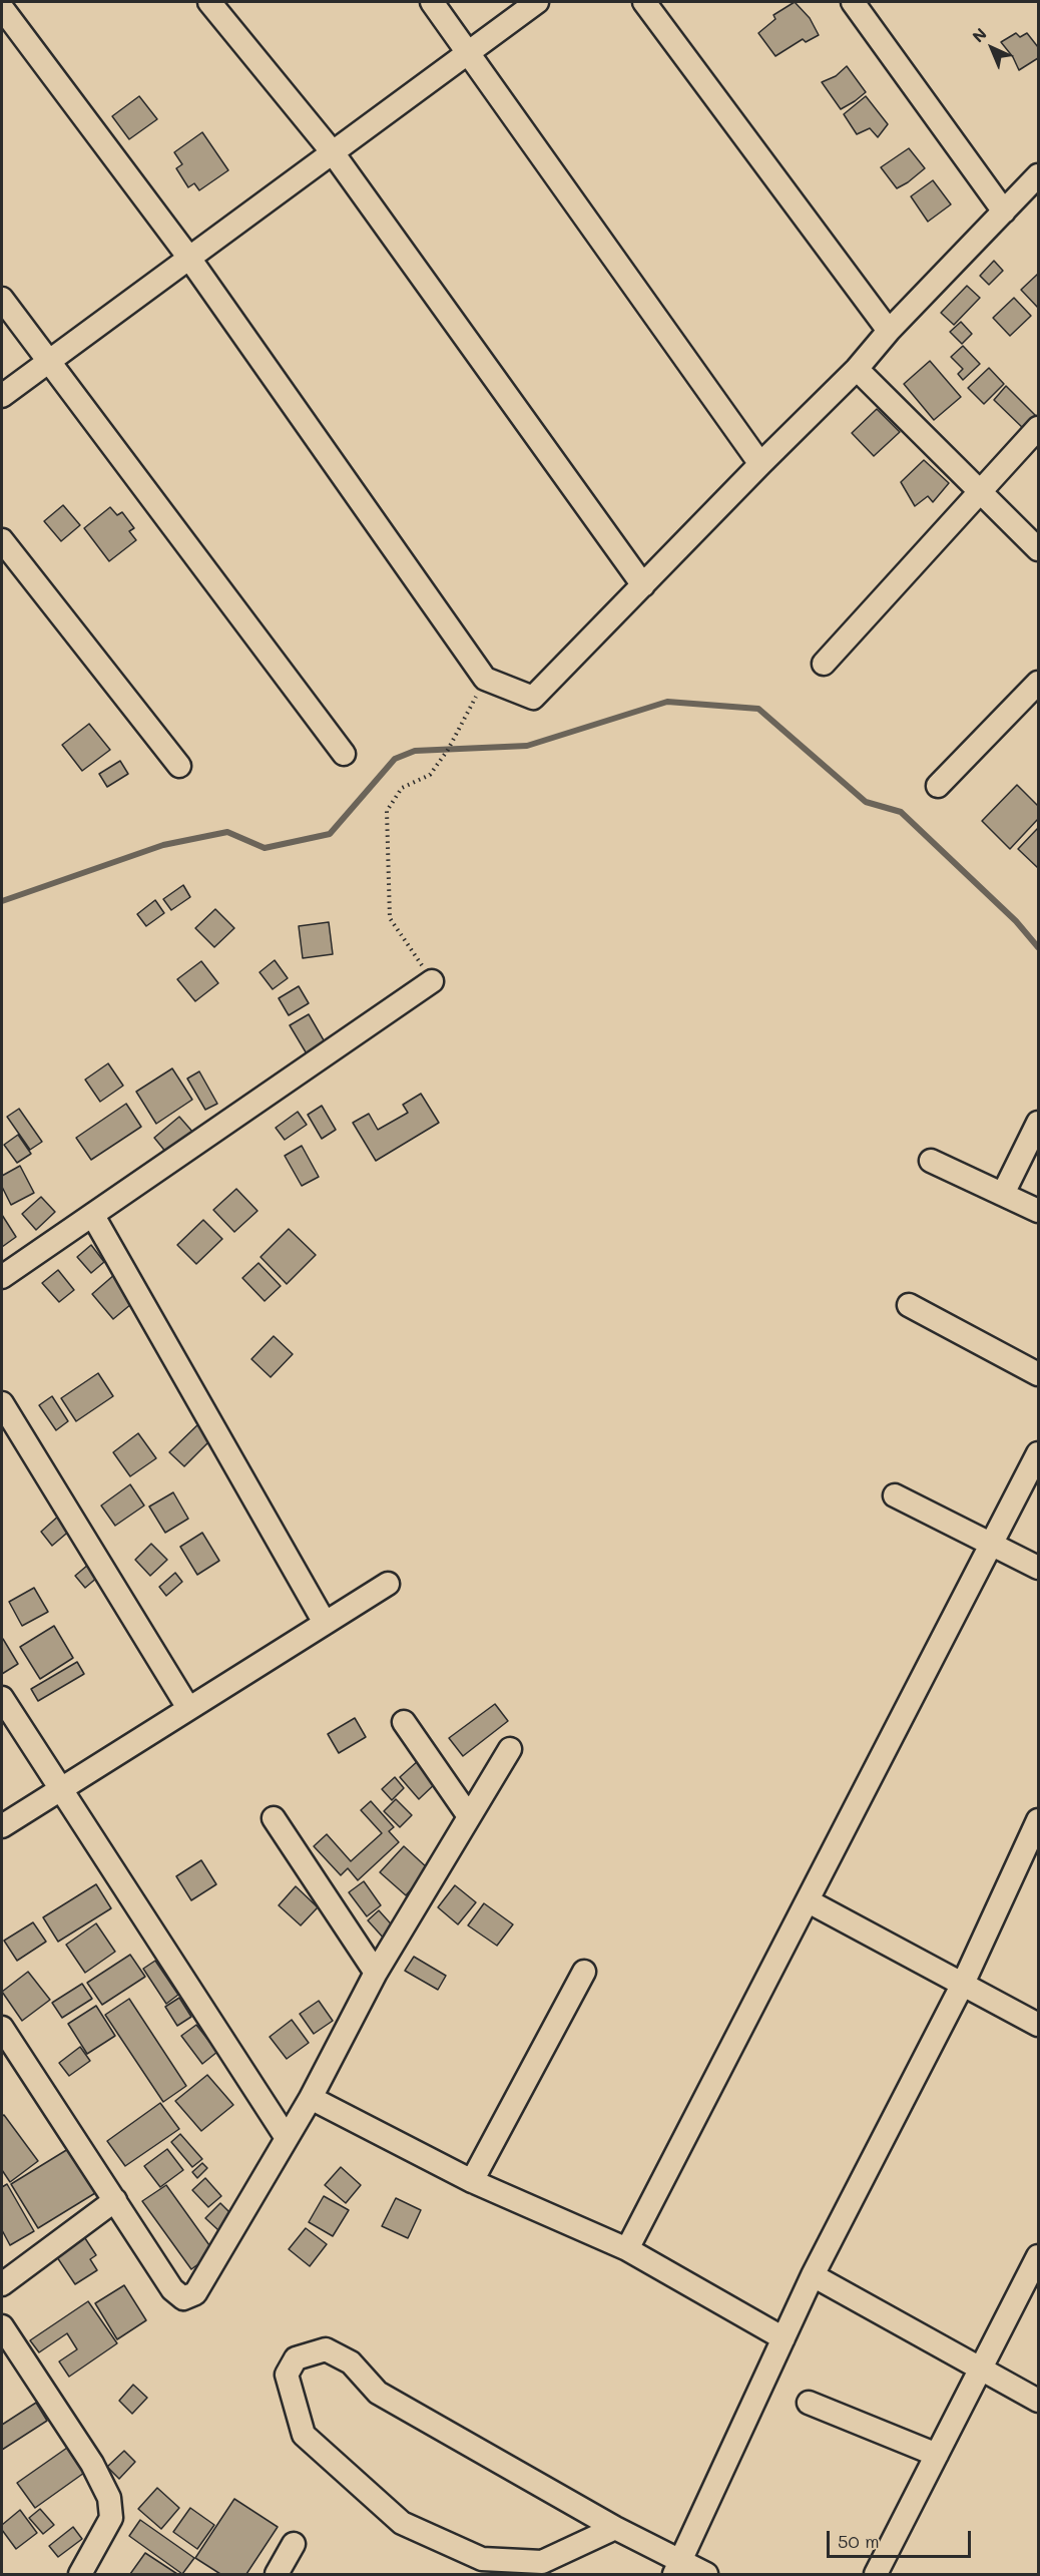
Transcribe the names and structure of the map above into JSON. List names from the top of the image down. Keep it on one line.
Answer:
{"scale_bar":"50 m","north":"top left"}
